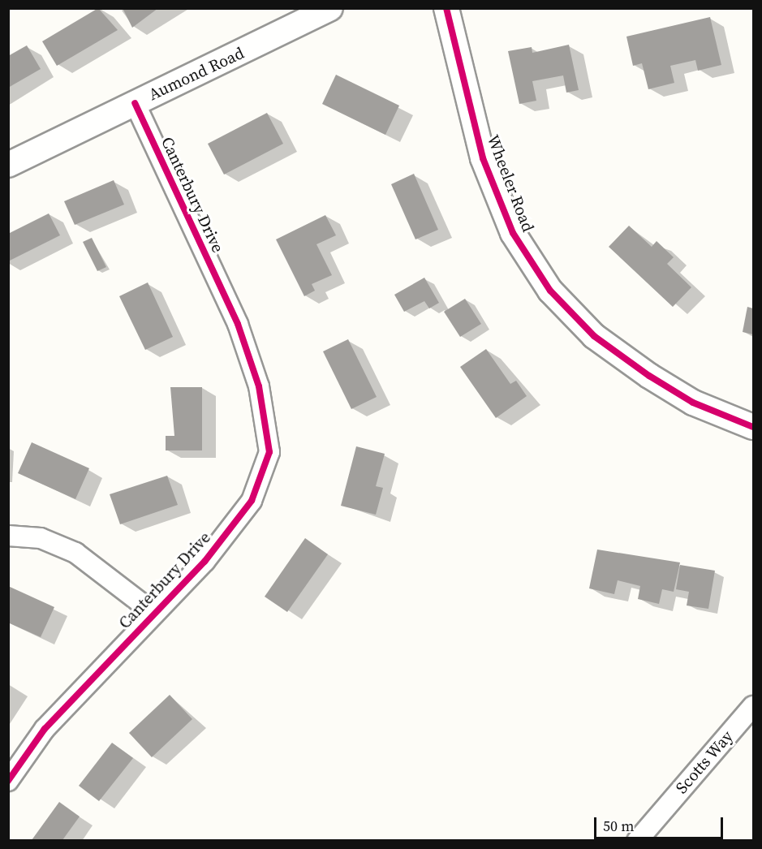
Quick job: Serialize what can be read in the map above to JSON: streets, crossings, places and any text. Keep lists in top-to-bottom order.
{
  "streets": {
    "street": [
      "Aumond Road",
      "Wheeler Road",
      "Canterbury Drive",
      "Scotts Way"
    ]
  },
  "crossings": [
    ["Aumond Road", "Canterbury Drive"]
  ],
  "scale_bar": "50 m"
}
